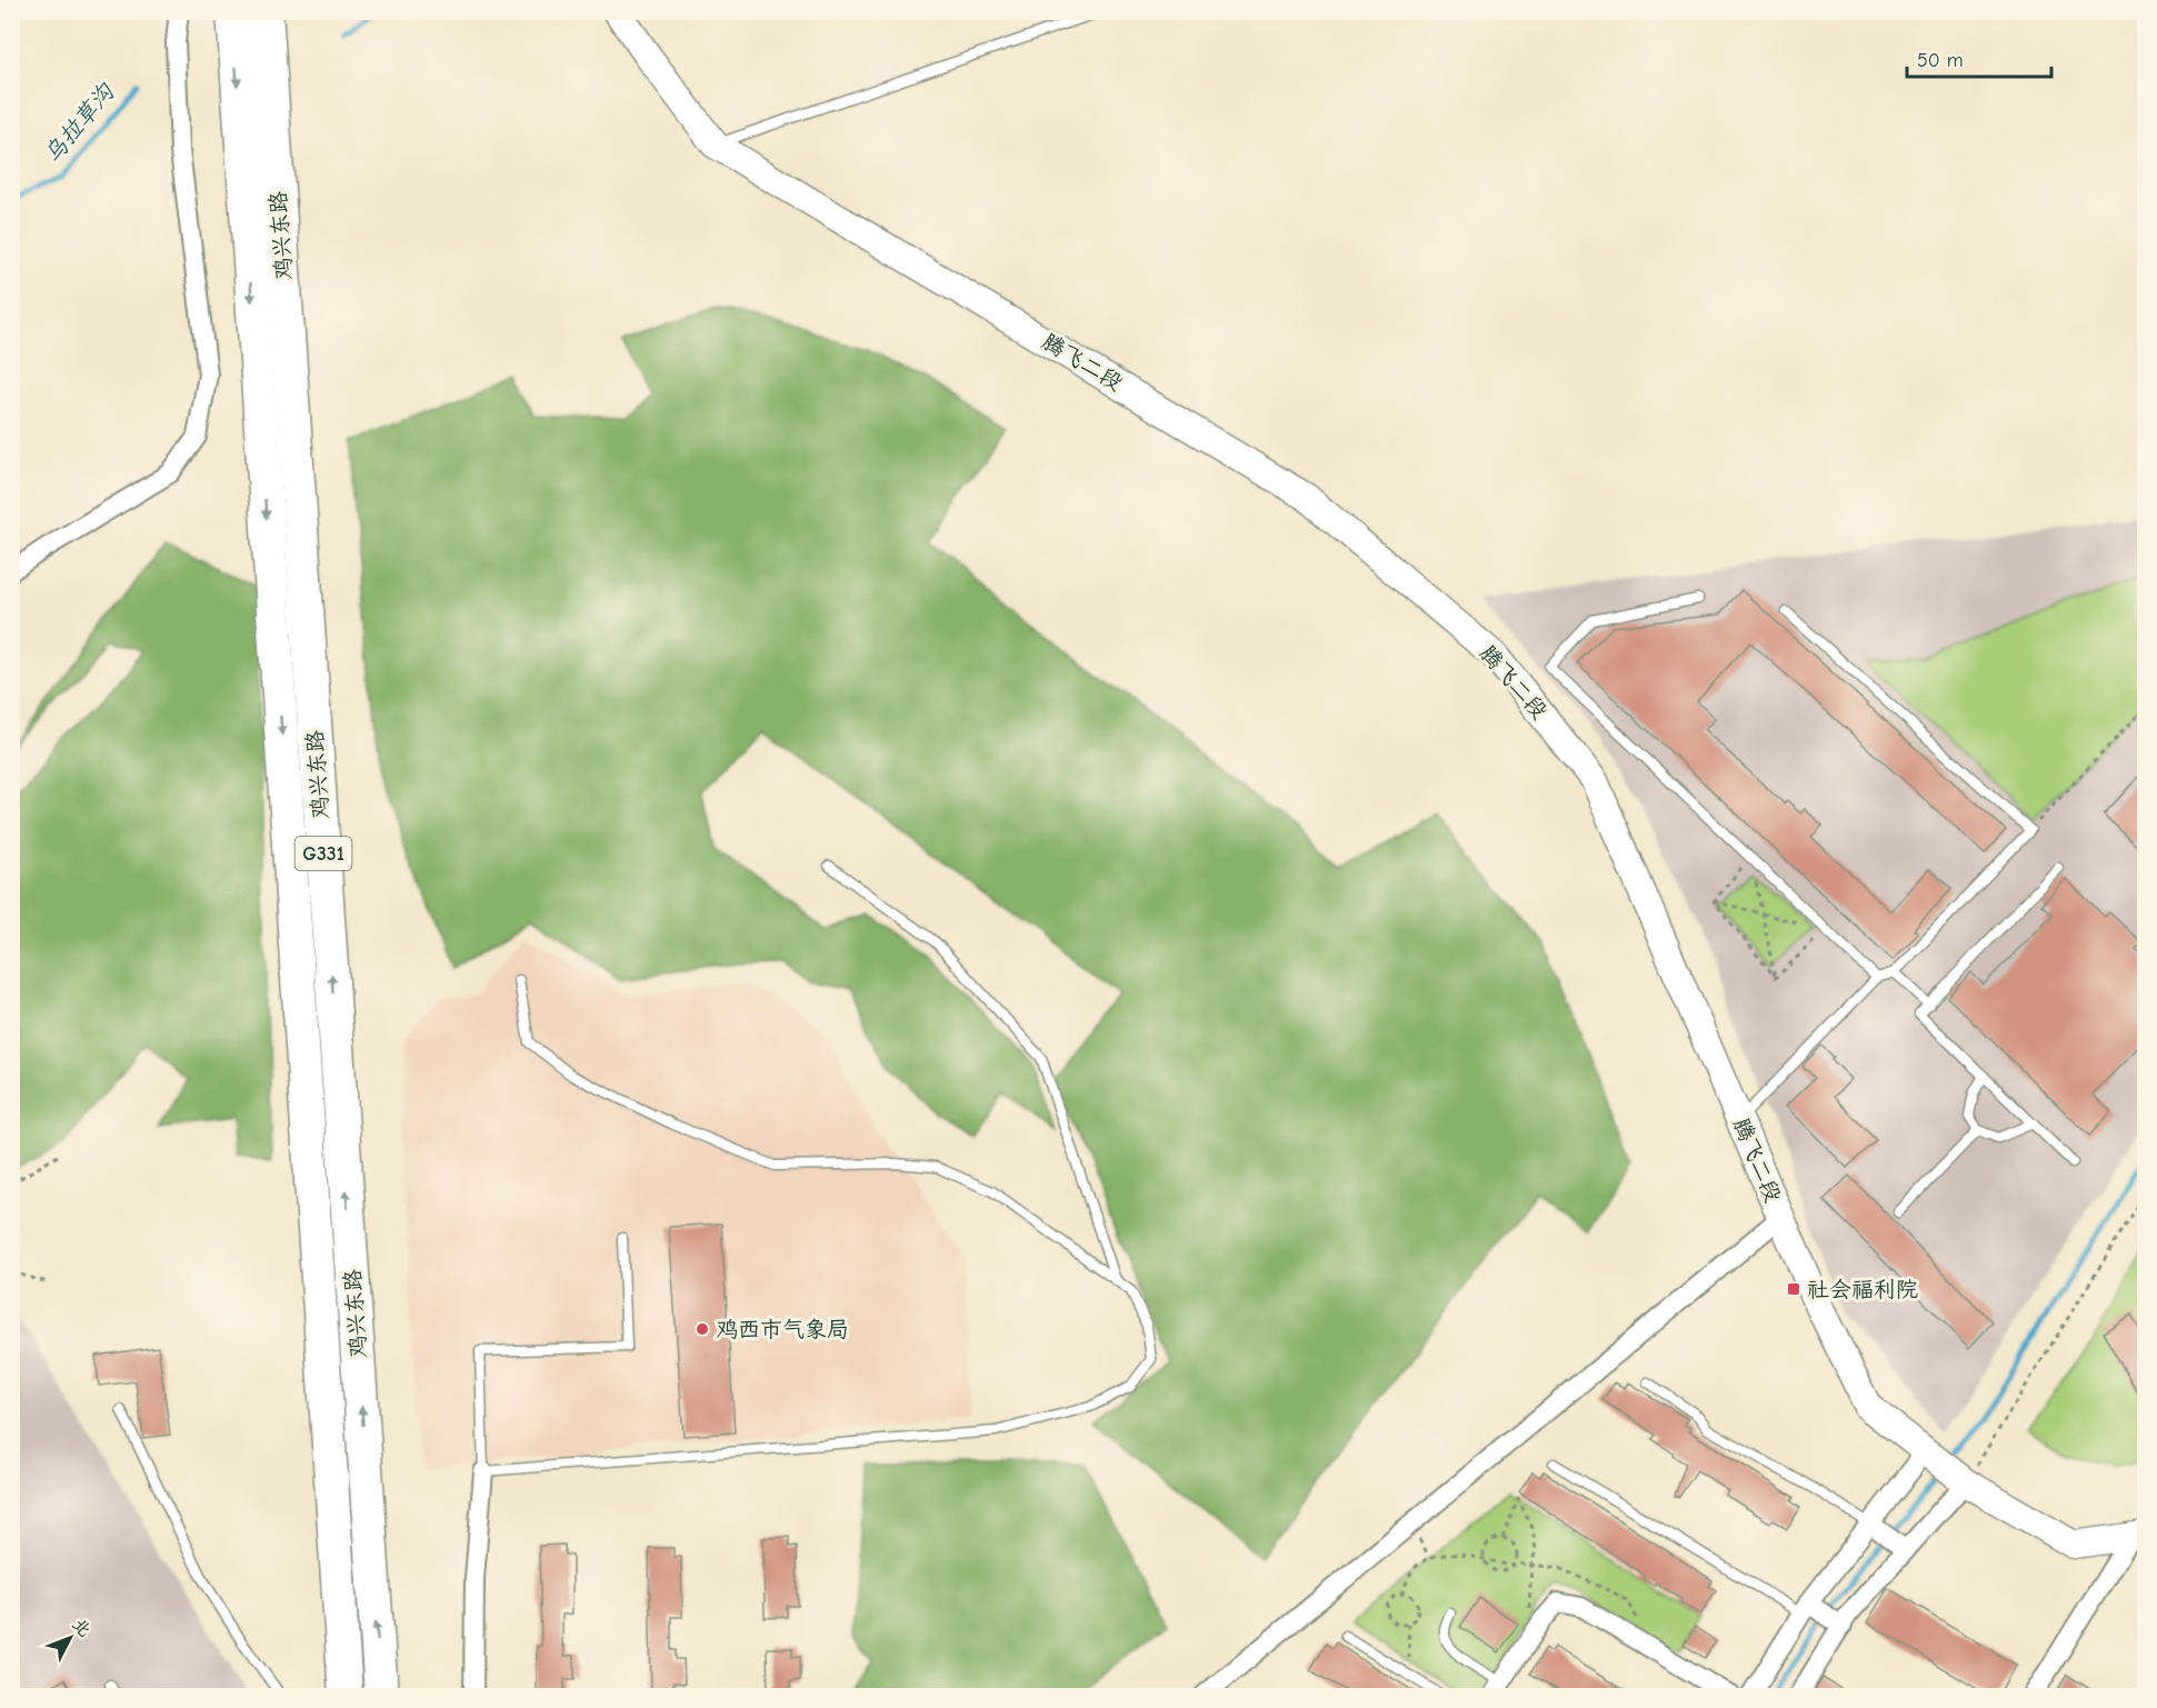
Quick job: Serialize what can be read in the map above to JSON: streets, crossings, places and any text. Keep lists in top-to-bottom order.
{
  "streets": {
    "highway": ["鸡兴东路", "G331"],
    "street": ["腾飞二段"]
  },
  "water": ["乌拉草沟"],
  "places": {
    "transit": ["社会福利院"],
    "other": ["鸡西市气象局"]
  },
  "scale_bar": "50 m",
  "north": "top right"
}
